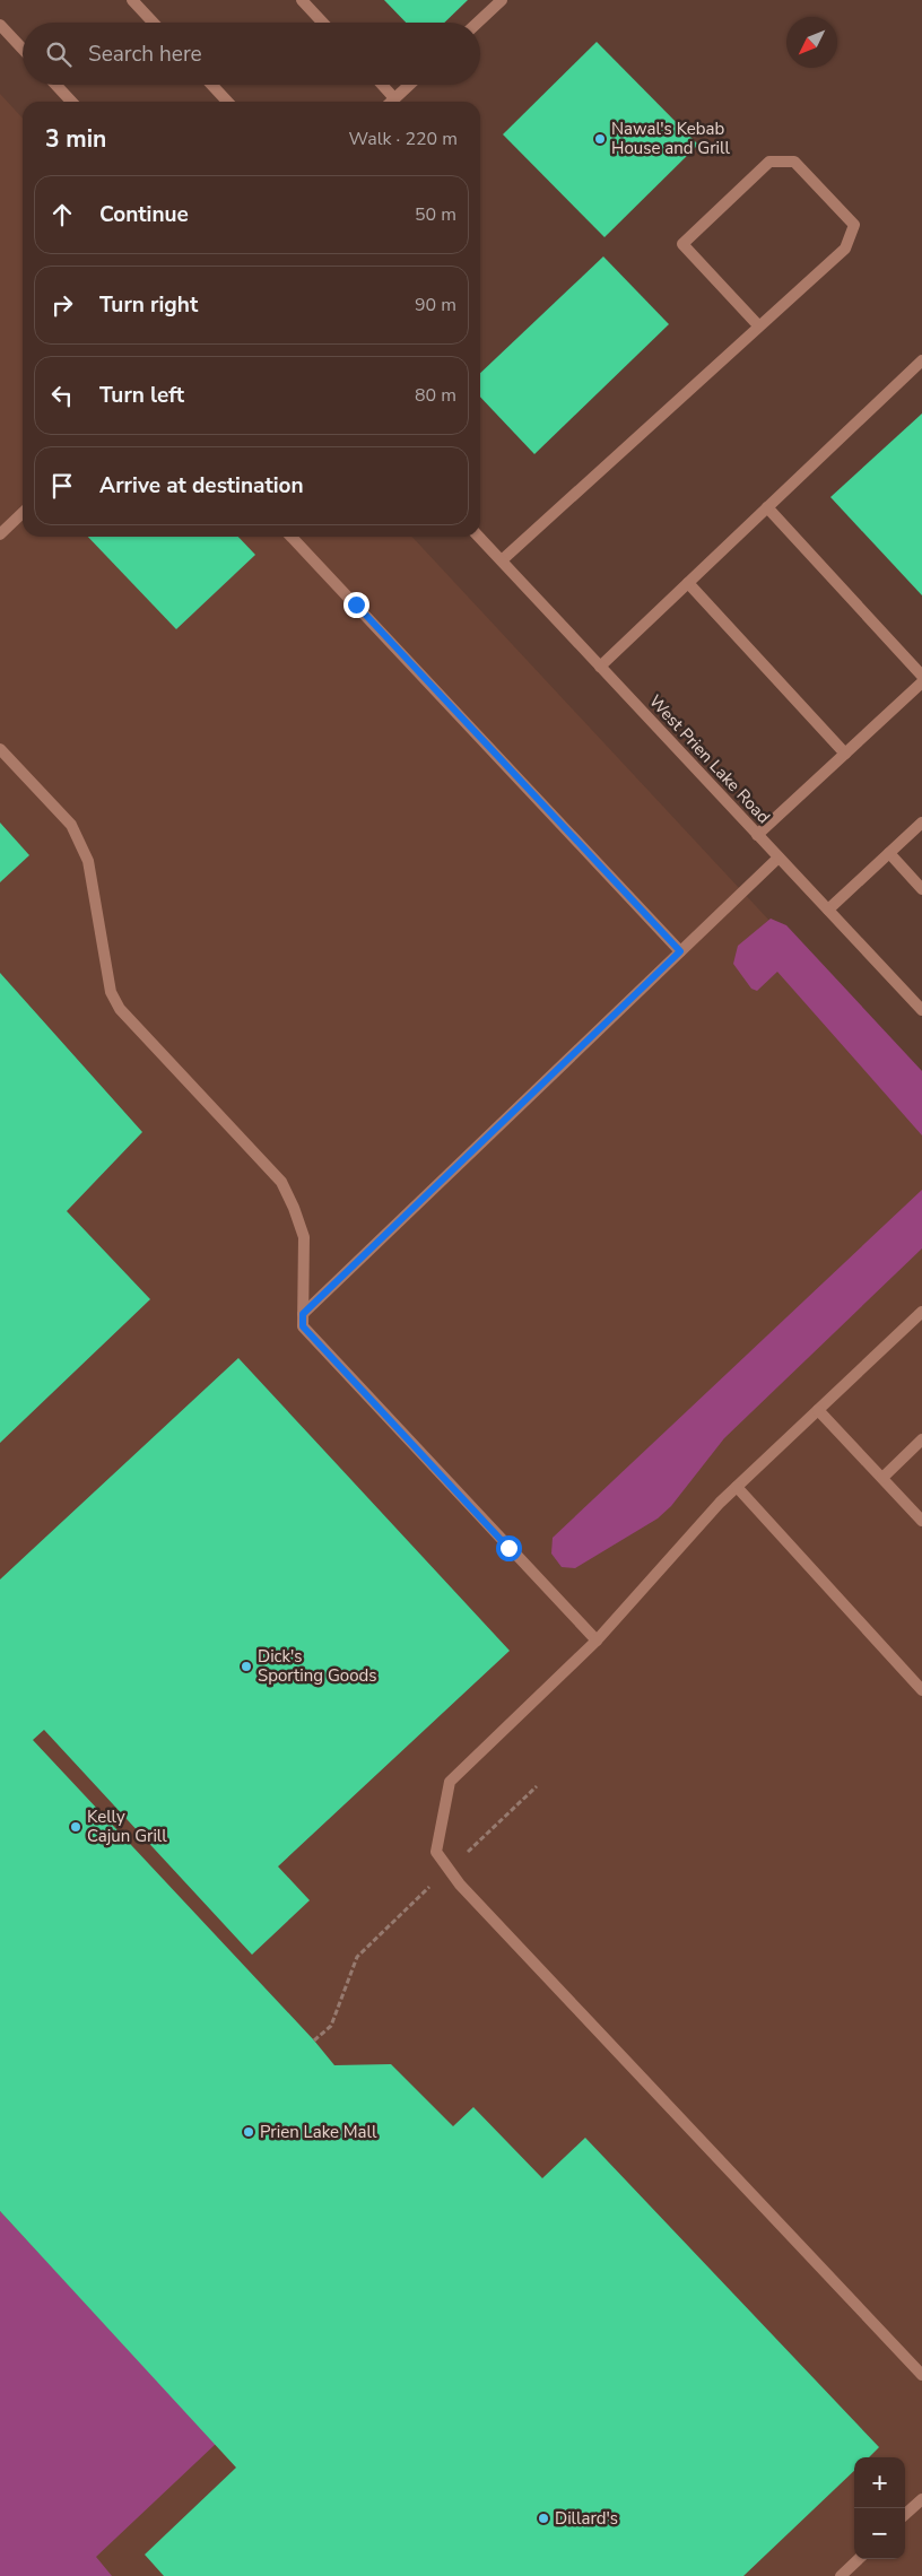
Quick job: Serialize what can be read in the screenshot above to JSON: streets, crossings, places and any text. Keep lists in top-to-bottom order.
{
  "streets": {
    "street": ["West Prien Lake Road"]
  },
  "places": [
    "Nawal's Kebab House and Grill",
    "Dick's Sporting Goods",
    "Kelly Cajun Grill",
    "Prien Lake Mall",
    "Dillard's"
  ],
  "north": "bottom left",
  "page": {
    "search": "Search here",
    "heading": ["3 min", "Walk · 220 m"],
    "list": [
      ["Continue", "50 m"],
      ["Turn right", "90 m"],
      ["Turn left", "80 m"],
      "Arrive at destination"
    ],
    "map_buttons": ["+", "−"]
  }
}
